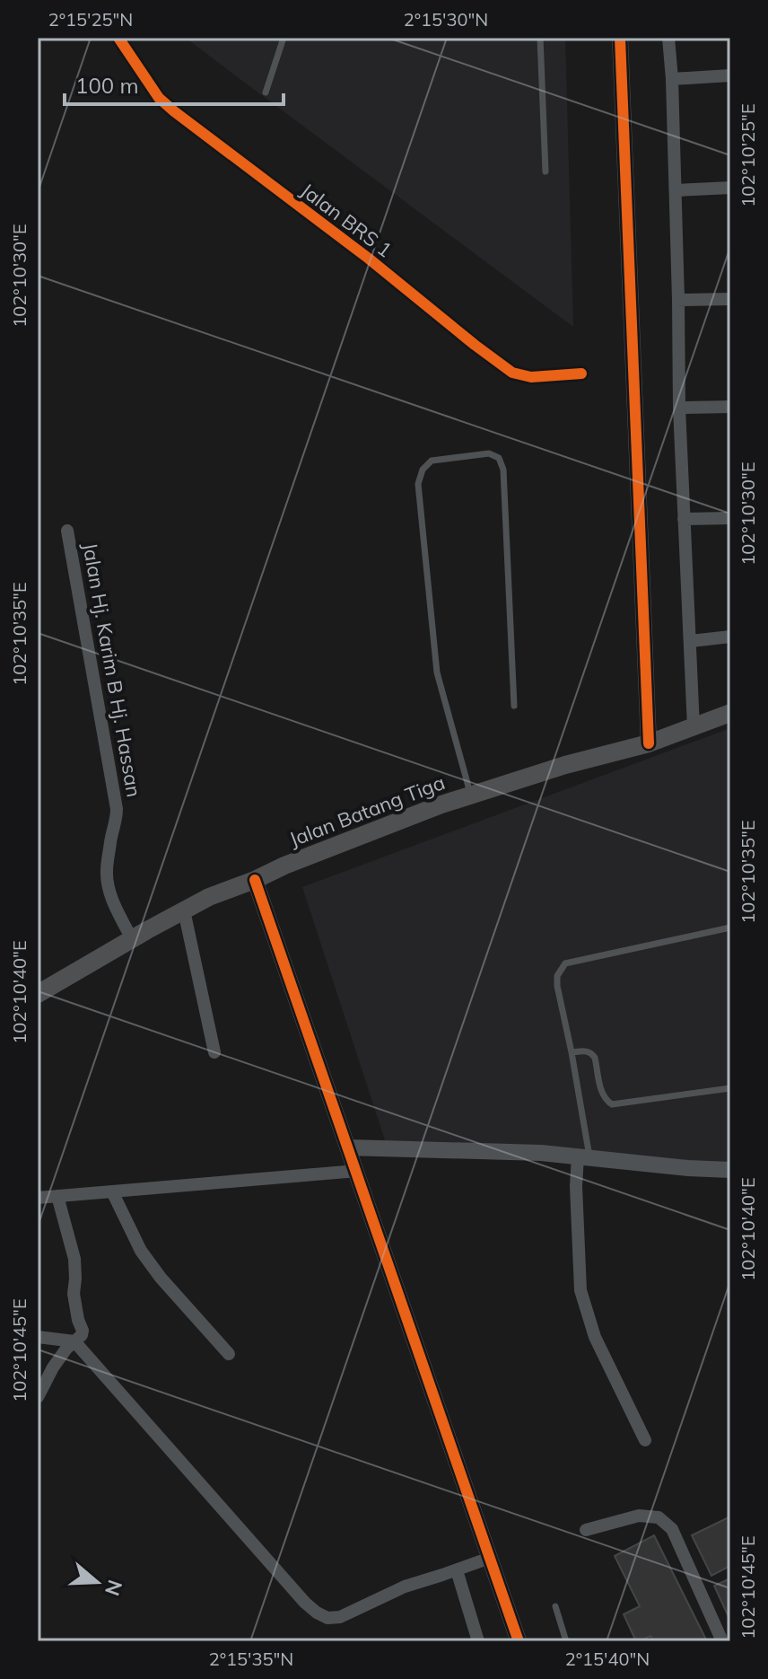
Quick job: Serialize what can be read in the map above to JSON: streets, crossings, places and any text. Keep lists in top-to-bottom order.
{
  "streets": {
    "main road": ["Jalan Batang Tiga"],
    "street": ["Jalan BRS 1", "Jalan Hj. Karim B Hj. Hassan"]
  },
  "crossings": [
    ["Jalan Hj. Karim B Hj. Hassan", "Jalan Batang Tiga"]
  ],
  "scale_bar": "100 m",
  "north": "right",
  "coordinates": [
    "2°15'25\"N",
    "2°15'30\"N",
    "102°10'25\"E",
    "102°10'30\"E",
    "102°10'35\"E",
    "102°10'40\"E",
    "102°10'45\"E",
    "2°15'35\"N",
    "2°15'40\"N"
  ]
}
